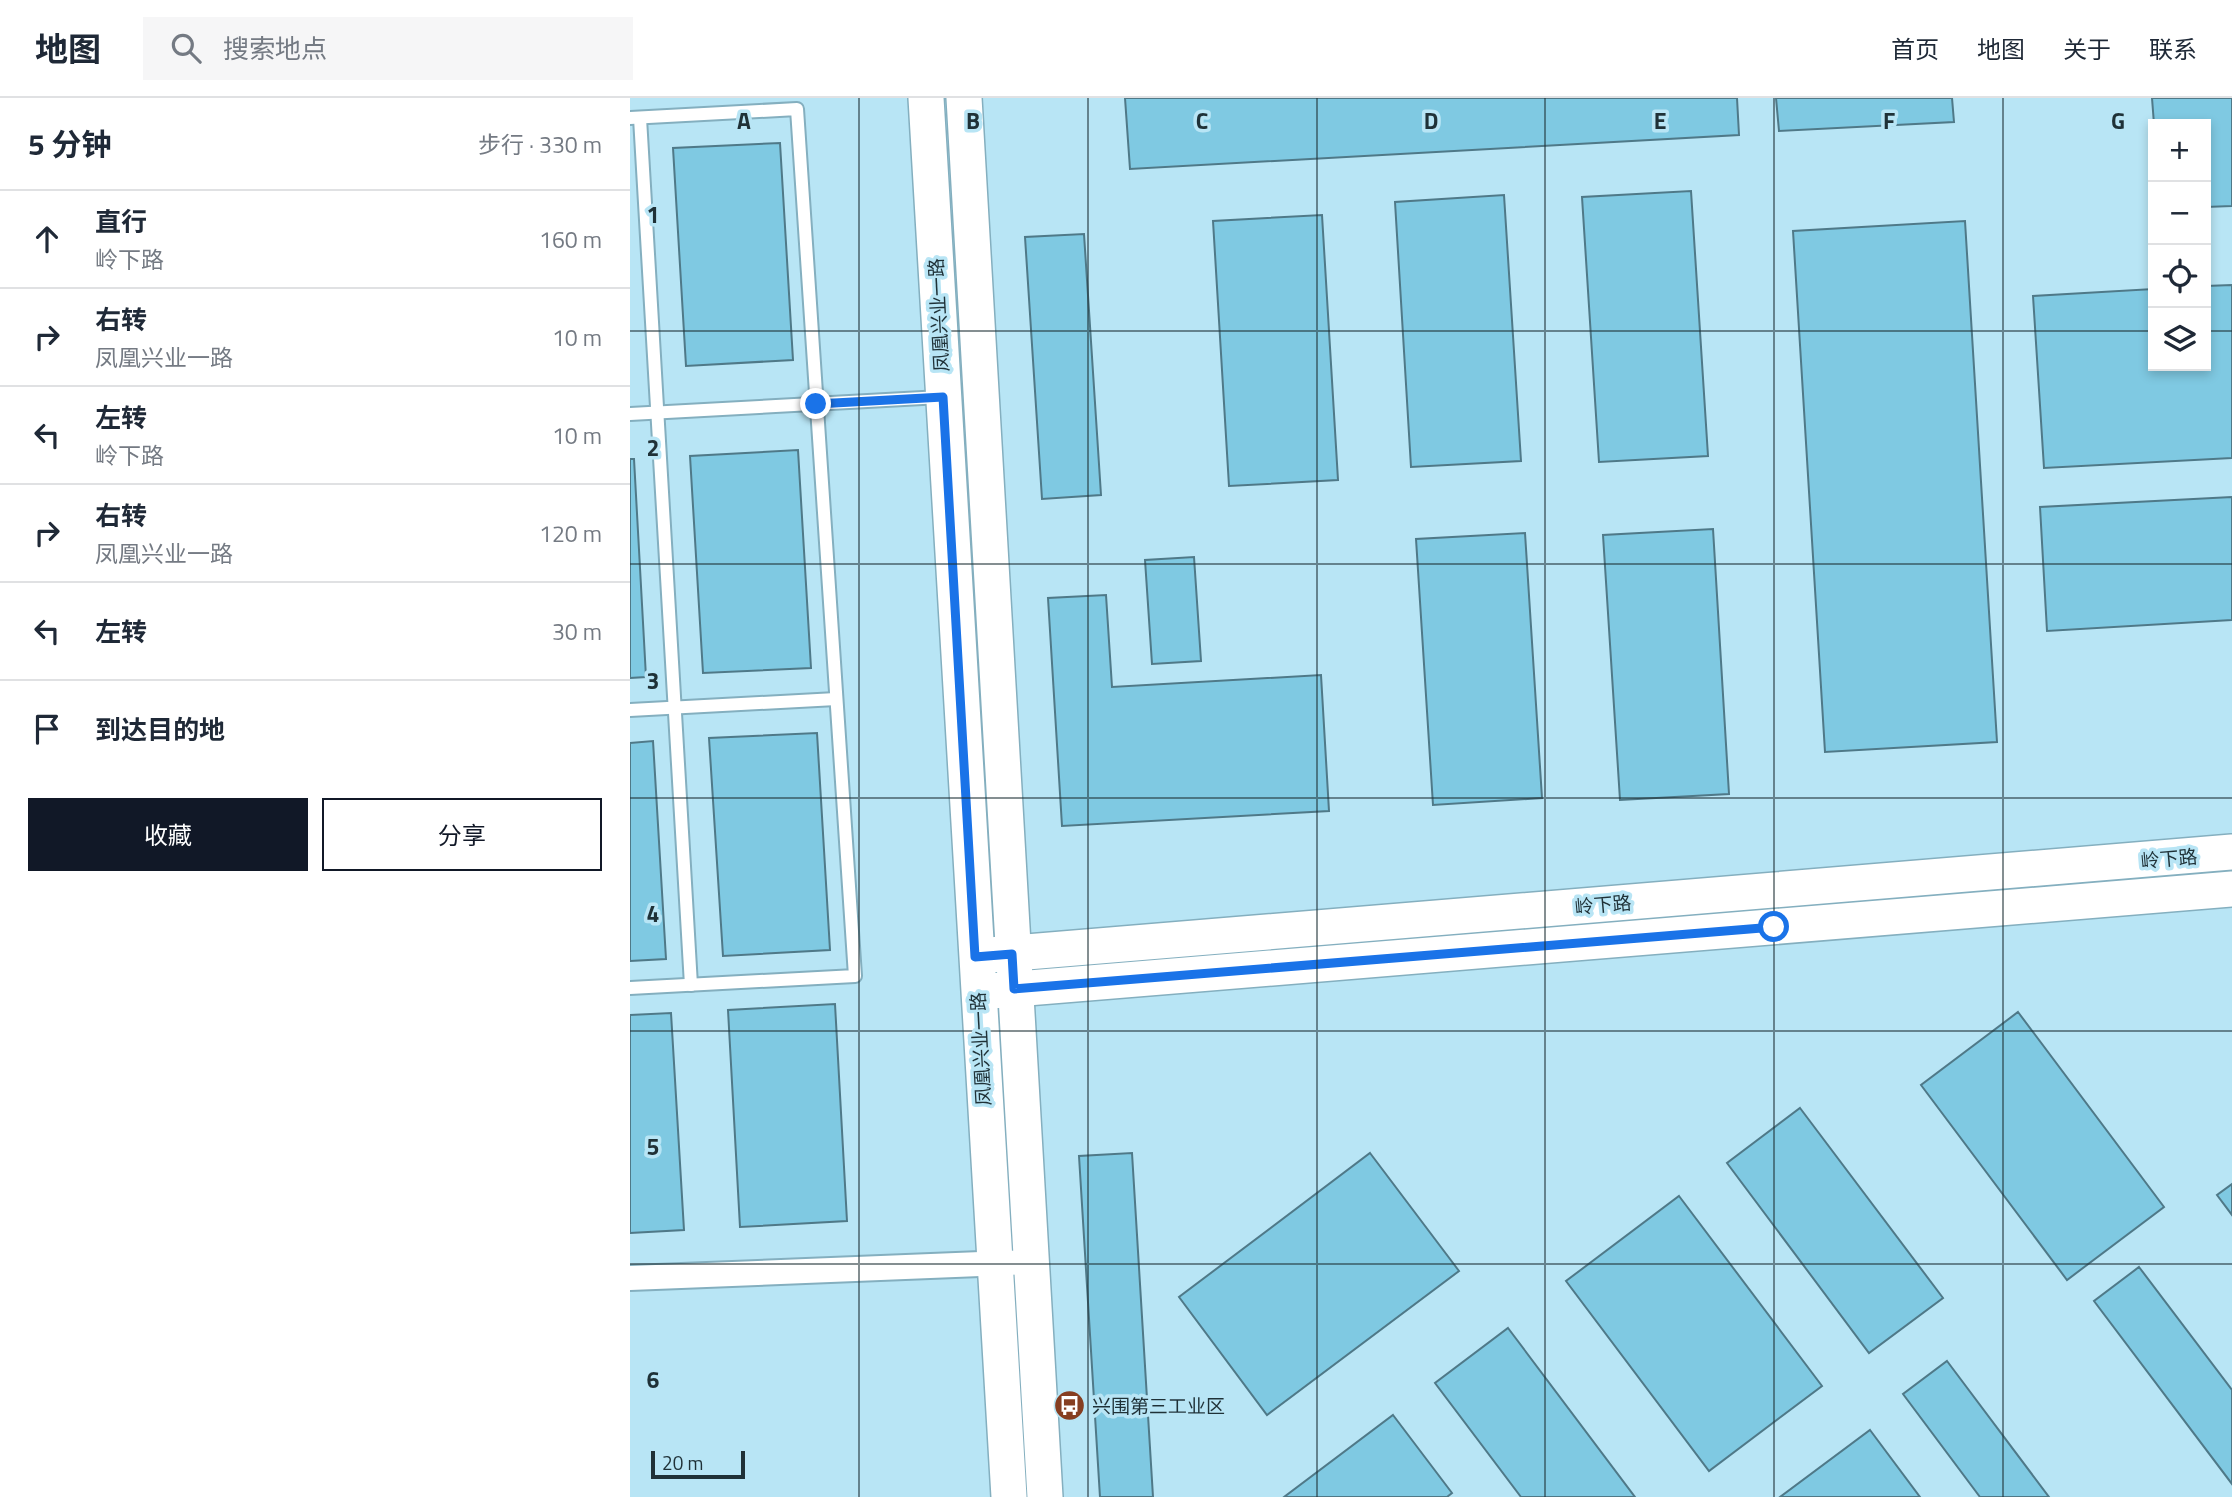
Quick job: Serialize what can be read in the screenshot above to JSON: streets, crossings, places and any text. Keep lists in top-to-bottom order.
{
  "streets": {
    "street": ["凤凰兴业一路", "岭下路"]
  },
  "crossings": [
    ["凤凰兴业一路", "岭下路"]
  ],
  "places": {
    "bus stop": ["兴围第三工业区"]
  },
  "scale_bar": "20 m",
  "page": {
    "header": "地图",
    "search": "搜索地点",
    "nav": [
      "首页",
      "地图",
      "关于",
      "联系"
    ],
    "heading": ["5 分钟", "步行 · 330 m"],
    "map_buttons": ["+", "−"],
    "list": [
      ["直行", "岭下路", "160 m"],
      ["右转", "凤凰兴业一路", "10 m"],
      ["左转", "岭下路", "10 m"],
      ["右转", "凤凰兴业一路", "120 m"],
      ["左转", "30 m"],
      "到达目的地"
    ],
    "buttons": ["收藏", "分享"],
    "scale": "20 m"
  },
  "grid": {
    "columns": [
      "A",
      "B",
      "C",
      "D",
      "E",
      "F",
      "G"
    ],
    "rows": [
      "1",
      "2",
      "3",
      "4",
      "5",
      "6"
    ]
  }
}
